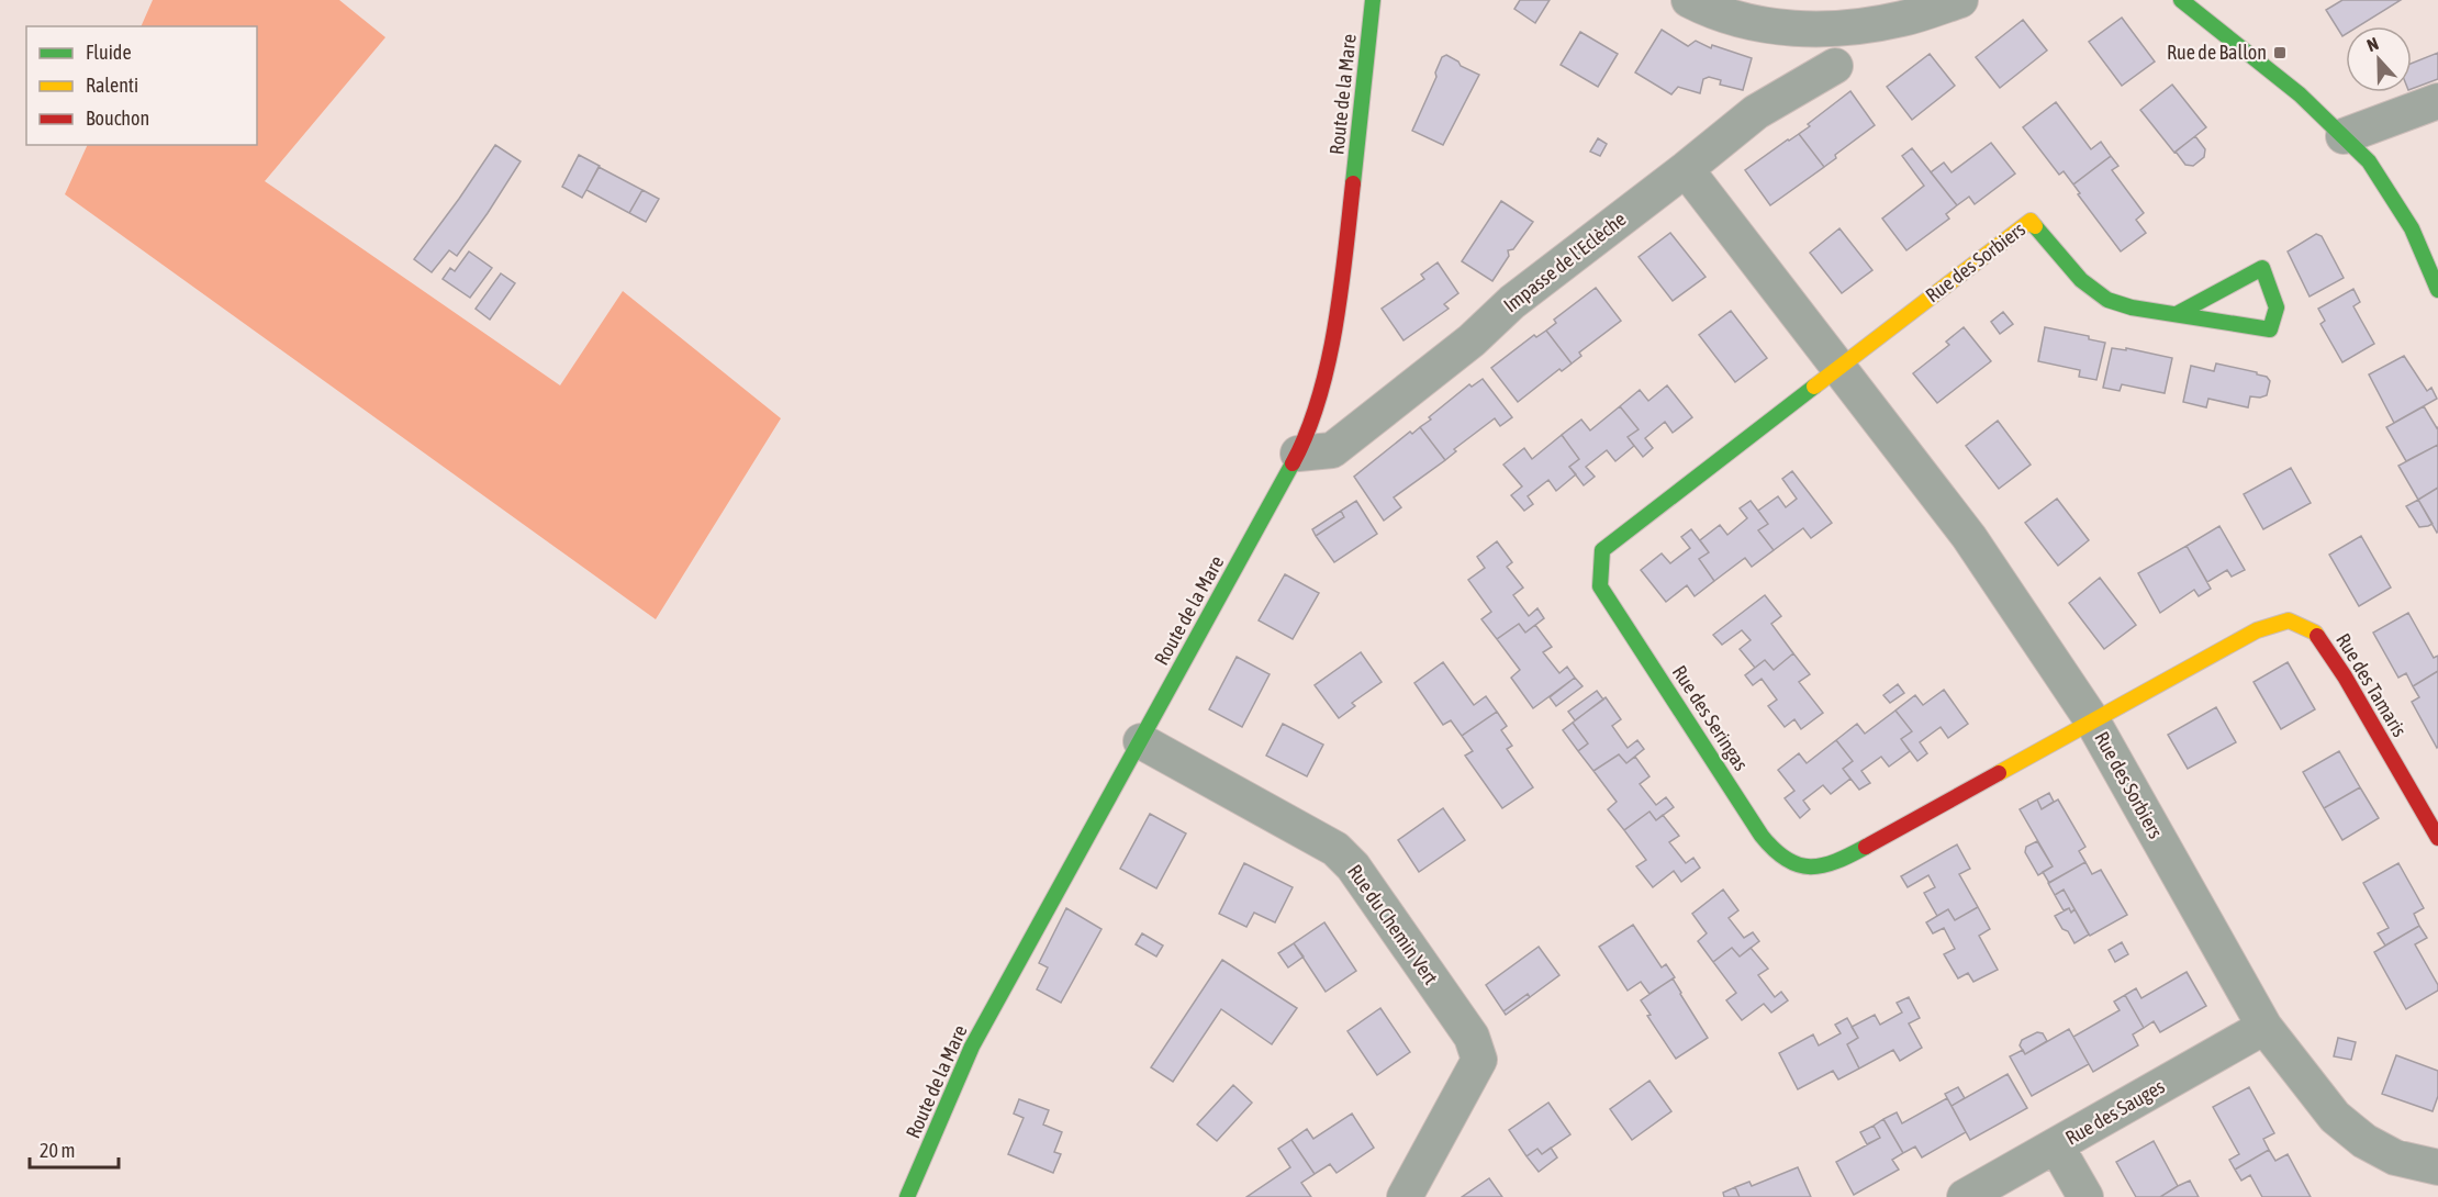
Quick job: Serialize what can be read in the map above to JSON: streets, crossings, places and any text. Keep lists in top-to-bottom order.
{
  "streets": {
    "street": [
      "Route de la Mare",
      "Impasse de l'Eclèche",
      "Rue des Sorbiers",
      "Rue des Tamaris",
      "Rue des Seringas",
      "Rue du Chemin Vert",
      "Rue des Sauges"
    ]
  },
  "crossings": [
    ["Route de la Mare", "Impasse de l'Eclèche"],
    ["Route de la Mare", "Rue du Chemin Vert"],
    ["Impasse de l'Eclèche", "Rue des Sorbiers"],
    ["Rue des Sorbiers", "Rue des Tamaris"],
    ["Rue des Sorbiers", "Rue des Seringas"],
    ["Rue des Sorbiers", "Rue des Sauges"],
    ["Rue des Tamaris", "Rue des Seringas"]
  ],
  "places": {
    "transit": ["Rue de Ballon"]
  },
  "legend": ["Fluide", "Ralenti", "Bouchon"],
  "scale_bar": "20 m",
  "north": "top"
}
